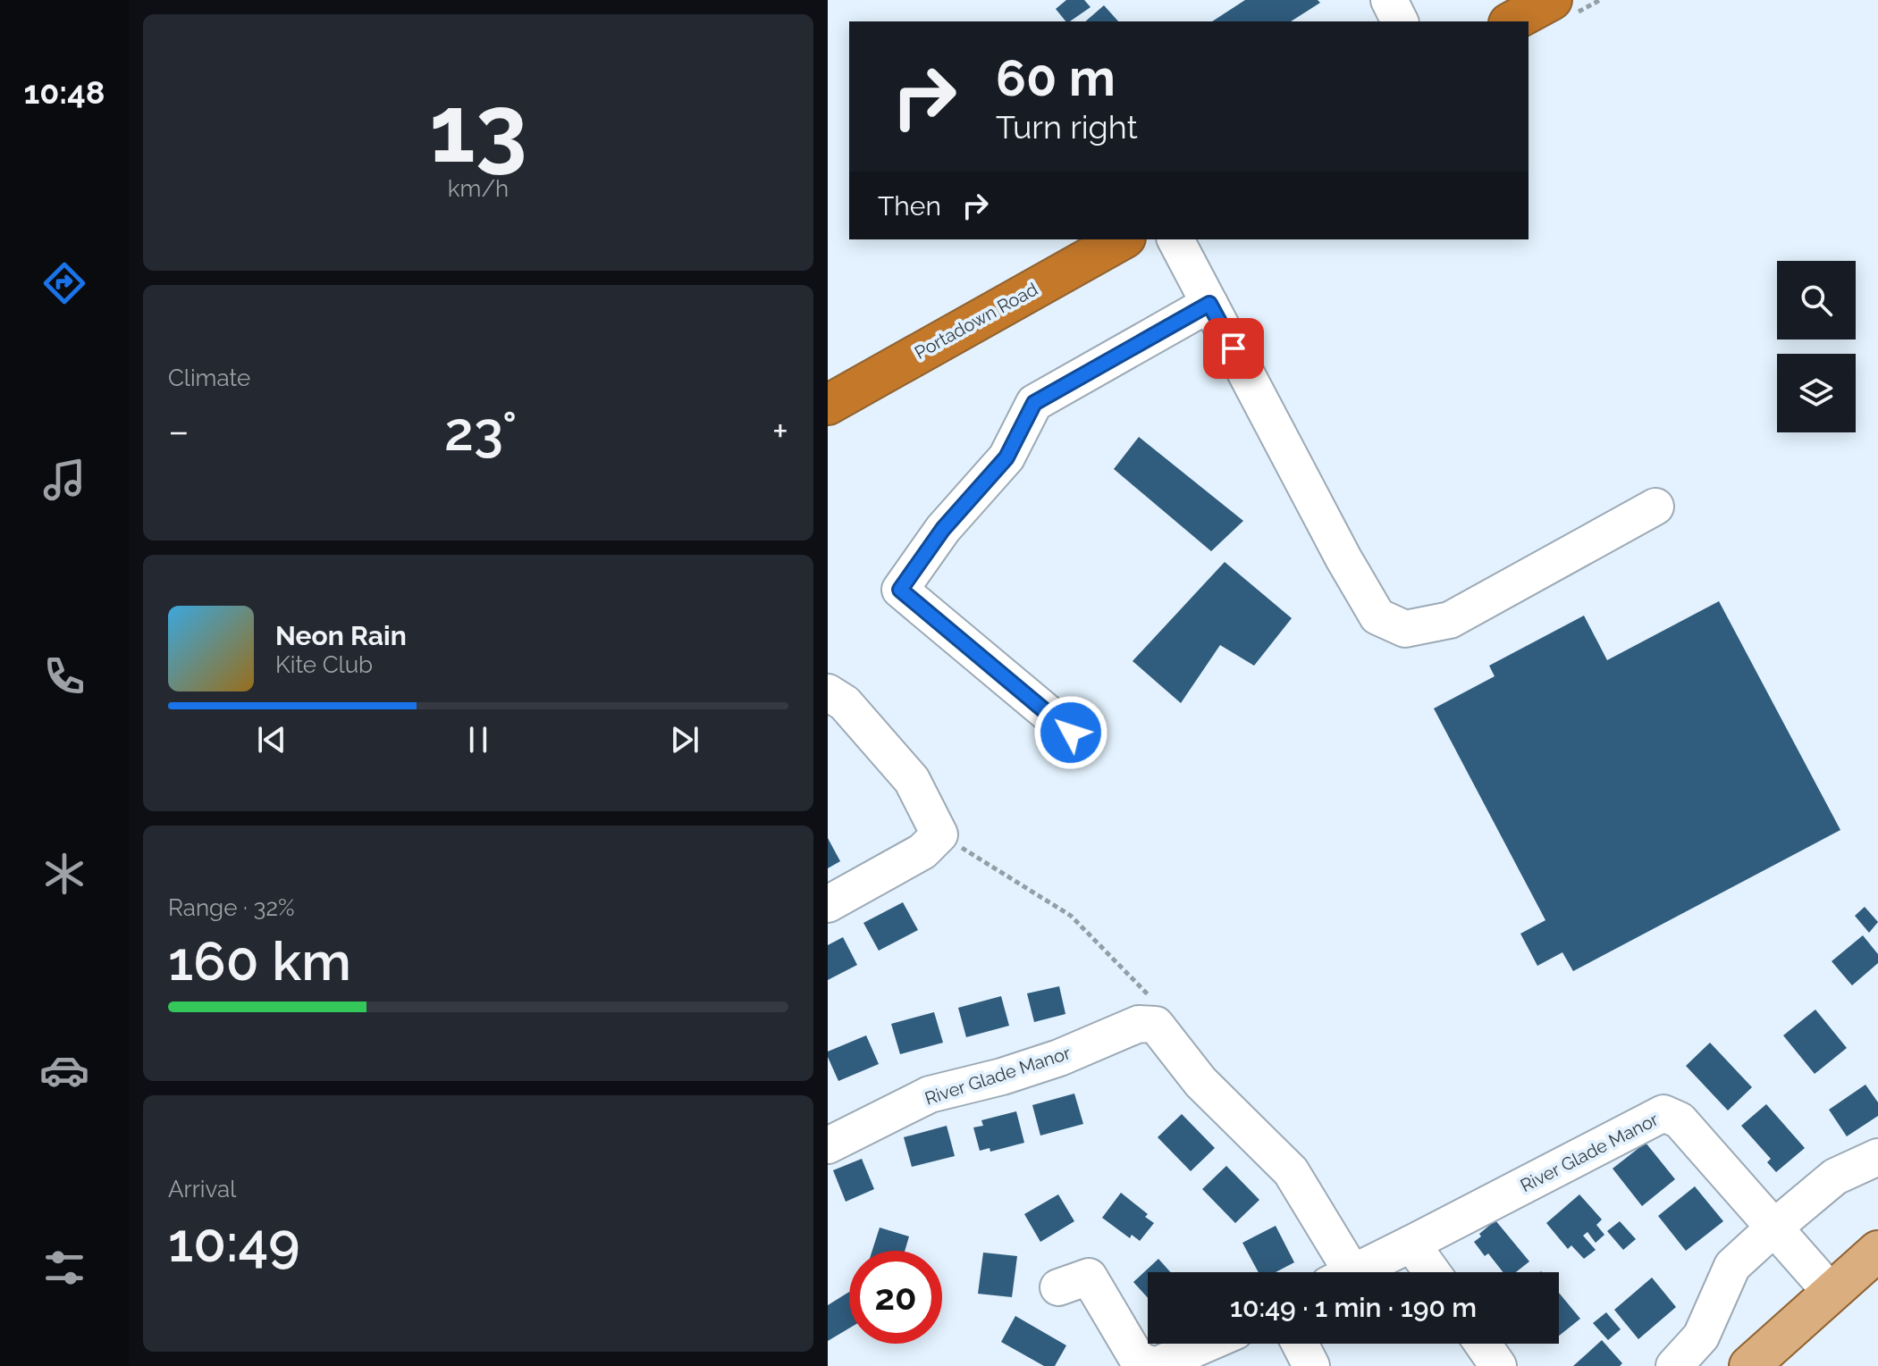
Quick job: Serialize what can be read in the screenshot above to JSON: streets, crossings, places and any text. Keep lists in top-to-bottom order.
{
  "streets": {
    "highway": ["Portadown Road"],
    "street": ["River Glade Manor"]
  },
  "page": {
    "tabs": "10:48",
    "tile": [
      ["13", "km/h"],
      "Climate",
      ["Range · 32%", "160 km"],
      ["Arrival", "10:49"]
    ],
    "turn": ["60 m", "Turn right"],
    "then": "Then",
    "heat": ["−", "23°", "+"],
    "song": ["Neon Rain", "Kite Club"],
    "limit": "20",
    "trip": "10:49 · 1 min · 190 m"
  }
}
